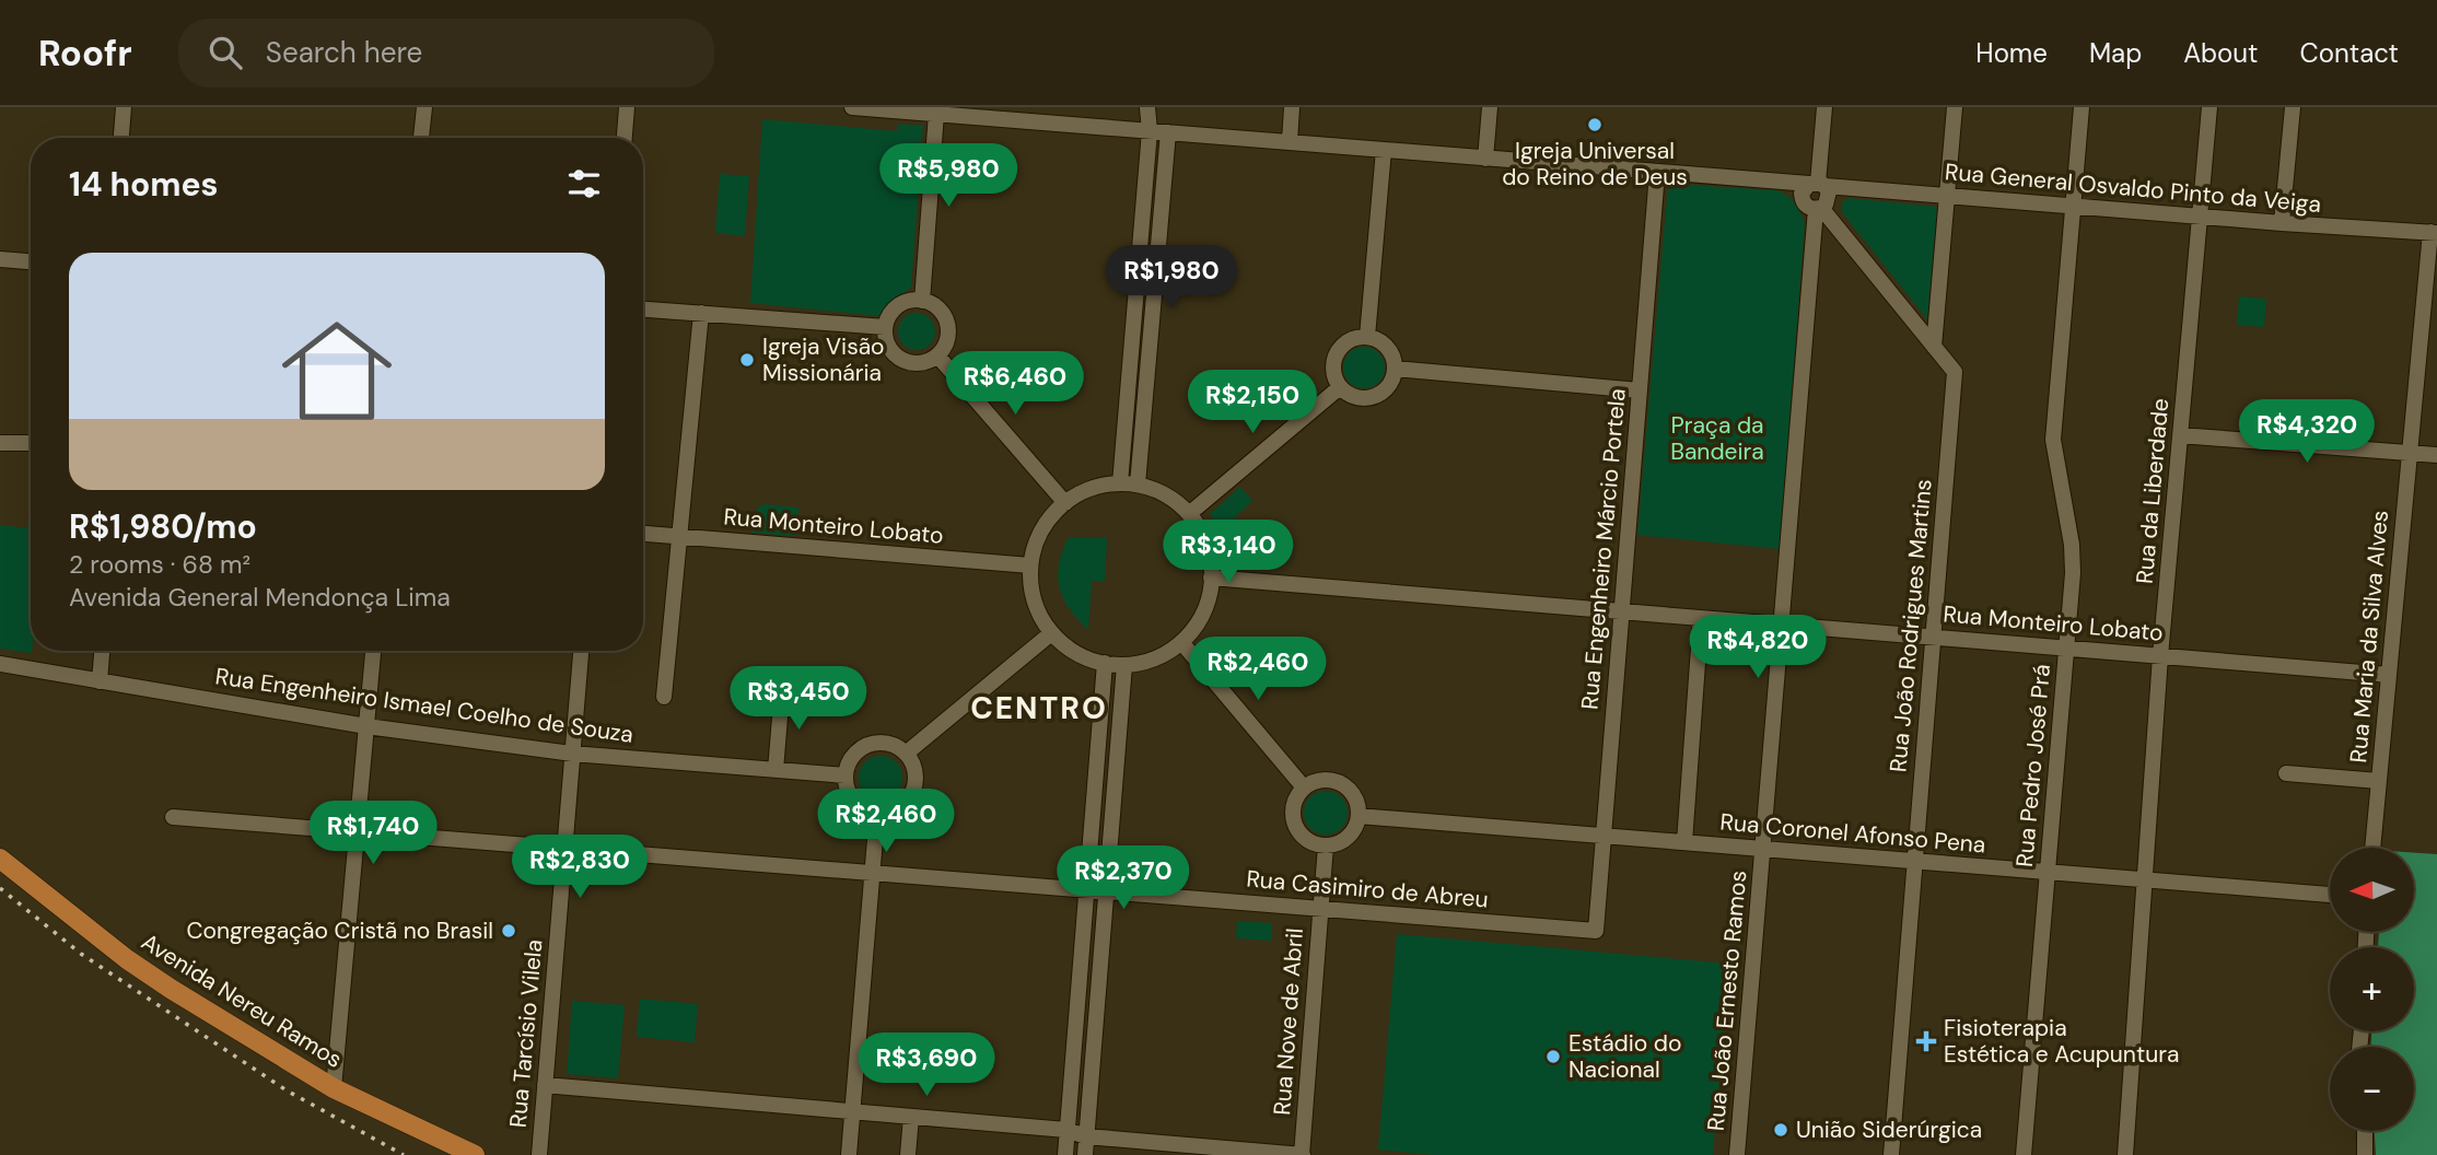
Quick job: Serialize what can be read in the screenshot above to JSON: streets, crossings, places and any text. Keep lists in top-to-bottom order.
{
  "streets": {
    "main road": ["Avenida Nereu Ramos"],
    "street": [
      "Rua General Osvaldo Pinto da Veiga",
      "Rua da Liberdade",
      "Rua Monteiro Lobato",
      "Rua Engenheiro Márcio Portela",
      "Rua João Rodrigues Martins",
      "Rua Maria da Silva Alves",
      "Rua Engenheiro Ismael Coelho de Souza",
      "Rua Pedro José Prá",
      "Rua Coronel Afonso Pena",
      "Rua Casimiro de Abreu",
      "Rua João Ernesto Ramos",
      "Rua Nove de Abril",
      "Rua Tarcísio Vilela"
    ]
  },
  "crossings": [
    ["Rua General Osvaldo Pinto da Veiga", "Rua da Liberdade"],
    ["Rua General Osvaldo Pinto da Veiga", "Rua Engenheiro Márcio Portela"],
    ["Rua General Osvaldo Pinto da Veiga", "Rua Maria da Silva Alves"],
    ["Rua General Osvaldo Pinto da Veiga", "Rua Pedro José Prá"],
    ["Rua da Liberdade", "Rua Monteiro Lobato"],
    ["Rua da Liberdade", "Rua Coronel Afonso Pena"],
    ["Rua Monteiro Lobato", "Rua Engenheiro Márcio Portela"],
    ["Rua Monteiro Lobato", "Rua João Rodrigues Martins"],
    ["Rua Monteiro Lobato", "Rua Maria da Silva Alves"],
    ["Rua Monteiro Lobato", "Rua Pedro José Prá"],
    ["Rua Monteiro Lobato", "Rua João Ernesto Ramos"],
    ["Rua Engenheiro Márcio Portela", "Rua Coronel Afonso Pena"],
    ["Rua Engenheiro Márcio Portela", "Rua Casimiro de Abreu"],
    ["Rua João Rodrigues Martins", "Rua Coronel Afonso Pena"],
    ["Rua João Rodrigues Martins", "Rua João Ernesto Ramos"],
    ["Rua Engenheiro Ismael Coelho de Souza", "Rua Tarcísio Vilela"],
    ["Rua Pedro José Prá", "Rua Coronel Afonso Pena"],
    ["Rua Coronel Afonso Pena", "Rua João Ernesto Ramos"],
    ["Rua Coronel Afonso Pena", "Rua Nove de Abril"],
    ["Rua Casimiro de Abreu", "Rua Nove de Abril"],
    ["Rua Casimiro de Abreu", "Rua Tarcísio Vilela"]
  ],
  "districts": ["CENTRO"],
  "parks": ["Praça da Bandeira"],
  "places": {
    "other": [
      "Igreja Universal do Reino de Deus",
      "Igreja Visão Missionária",
      "Congregação Cristã no Brasil",
      "Estádio do Nacional",
      "União Siderúrgica"
    ],
    "health": ["Fisioterapia Estética e Acupuntura"]
  },
  "north": "left",
  "page": {
    "header": "Roofr",
    "search": "Search here",
    "nav": [
      "Home",
      "Map",
      "About",
      "Contact"
    ],
    "heading": "14 homes",
    "price": [
      "R$5,980",
      "R$1,980",
      "R$6,460",
      "R$2,150",
      "R$4,320",
      "R$3,140",
      "R$4,820",
      "R$2,460",
      "R$3,450",
      "R$2,460",
      "R$1,740",
      "R$2,830",
      "R$2,370",
      "R$3,690"
    ],
    "list": [
      {
        "name": "R$1,980/mo",
        "note": "2 rooms · 68 m² · Avenida General Mendonça Lima"
      }
    ],
    "map_buttons": ["+", "−"]
  }
}
